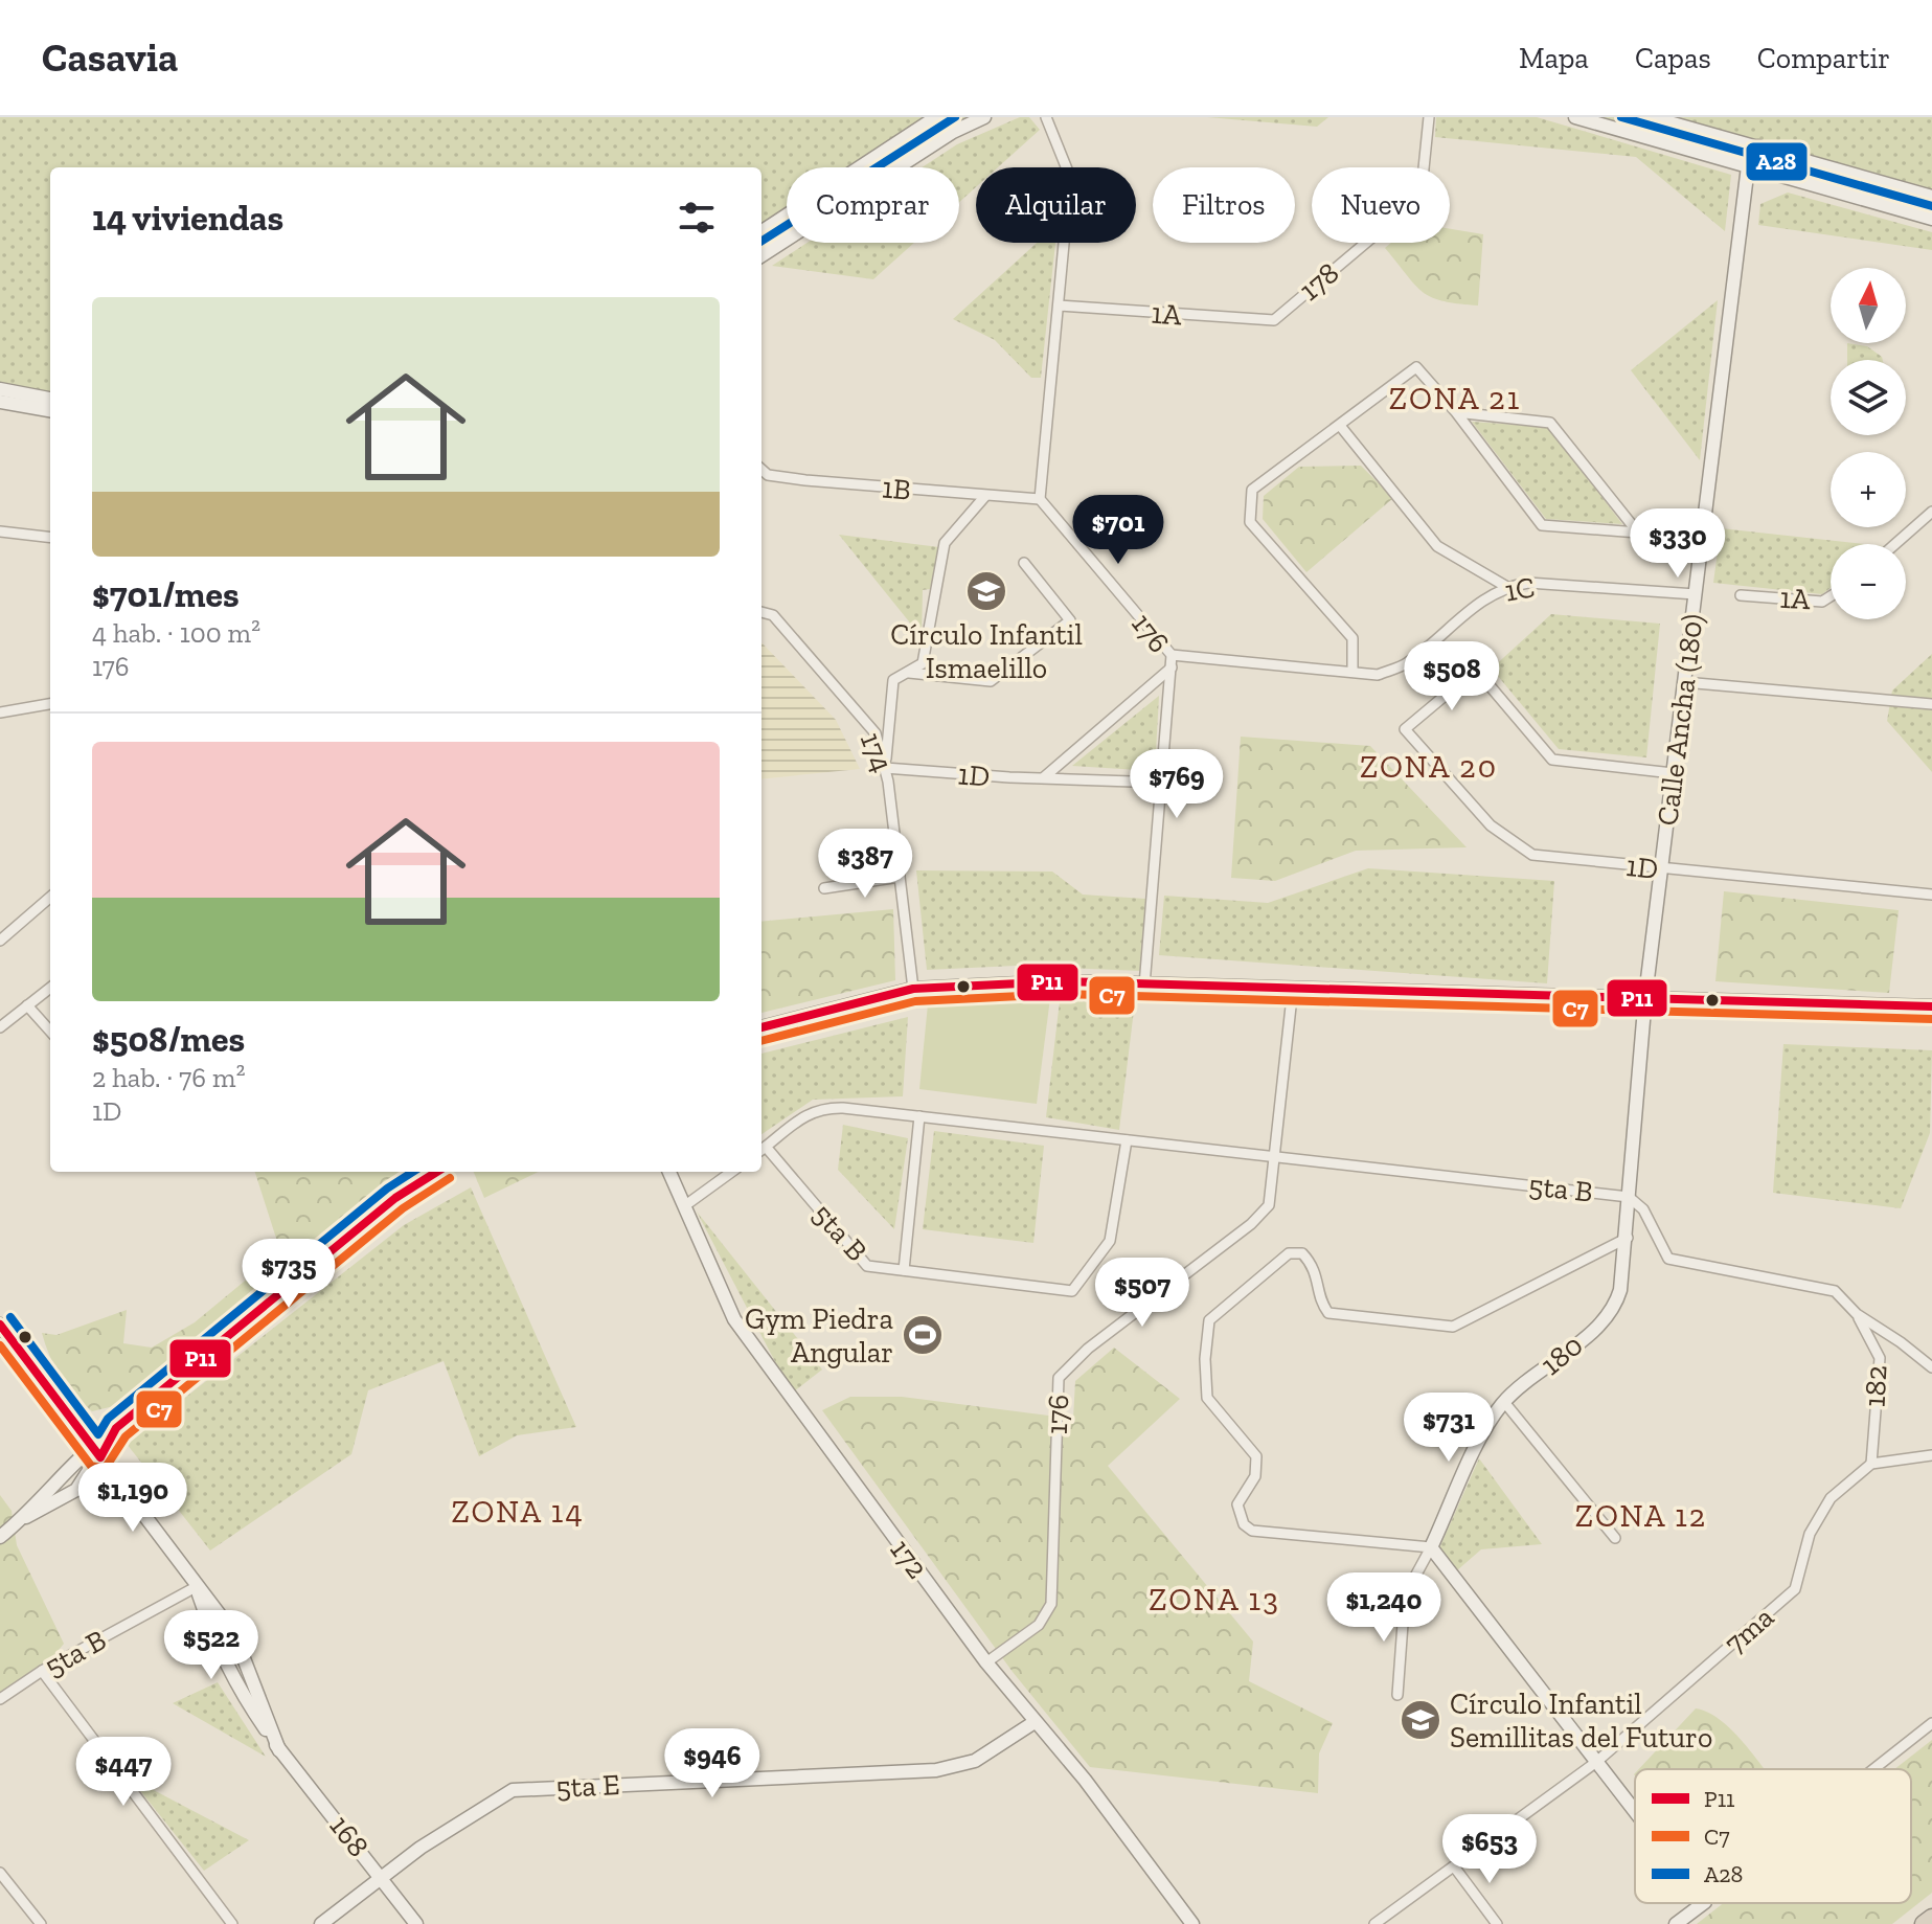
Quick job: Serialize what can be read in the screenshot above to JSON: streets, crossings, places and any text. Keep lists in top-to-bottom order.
{
  "streets": {
    "street": [
      "178",
      "1A",
      "1B",
      "1C",
      "176",
      "Calle Ancha (180)",
      "174",
      "1D",
      "5ta B",
      "180",
      "182",
      "172",
      "7ma",
      "5ta E",
      "168"
    ]
  },
  "crossings": [
    ["178", "1A"],
    ["1B", "176"],
    ["1C", "176"],
    ["1C", "Calle Ancha (180)"],
    ["176", "1D"],
    ["176", "5ta B"],
    ["176", "172"],
    ["Calle Ancha (180)", "1D"],
    ["Calle Ancha (180)", "180"],
    ["174", "1D"],
    ["5ta B", "180"],
    ["5ta B", "182"],
    ["5ta B", "168"],
    ["182", "7ma"],
    ["172", "5ta E"],
    ["5ta E", "168"]
  ],
  "districts": [
    "ZONA 21",
    "ZONA 20",
    "ZONA 14",
    "ZONA 12",
    "ZONA 13"
  ],
  "places": {
    "school or university": ["Círculo Infantil Ismaelillo", "Círculo Infantil Semillitas del Futuro"],
    "sports": ["Gym Piedra Angular"]
  },
  "lines": ["transit line A28", "transit line P11", "transit line C7"],
  "legend": ["P11", "C7", "A28"],
  "north": "top",
  "page": {
    "header": "Casavia",
    "nav": ["Mapa", "Capas", "Compartir"],
    "chip": [
      "Comprar",
      "Alquilar",
      "Filtros",
      "Nuevo"
    ],
    "heading": "14 viviendas",
    "map_buttons": ["+", "−"],
    "list": [
      {
        "name": "$701/mes",
        "note": "4 hab. · 100 m² · 176"
      },
      {
        "name": "$508/mes",
        "note": "2 hab. · 76 m² · 1D"
      }
    ],
    "price": [
      "$701",
      "$330",
      "$508",
      "$769",
      "$387",
      "$735",
      "$507",
      "$731",
      "$1,190",
      "$1,240",
      "$522",
      "$946",
      "$447",
      "$653"
    ]
  }
}
